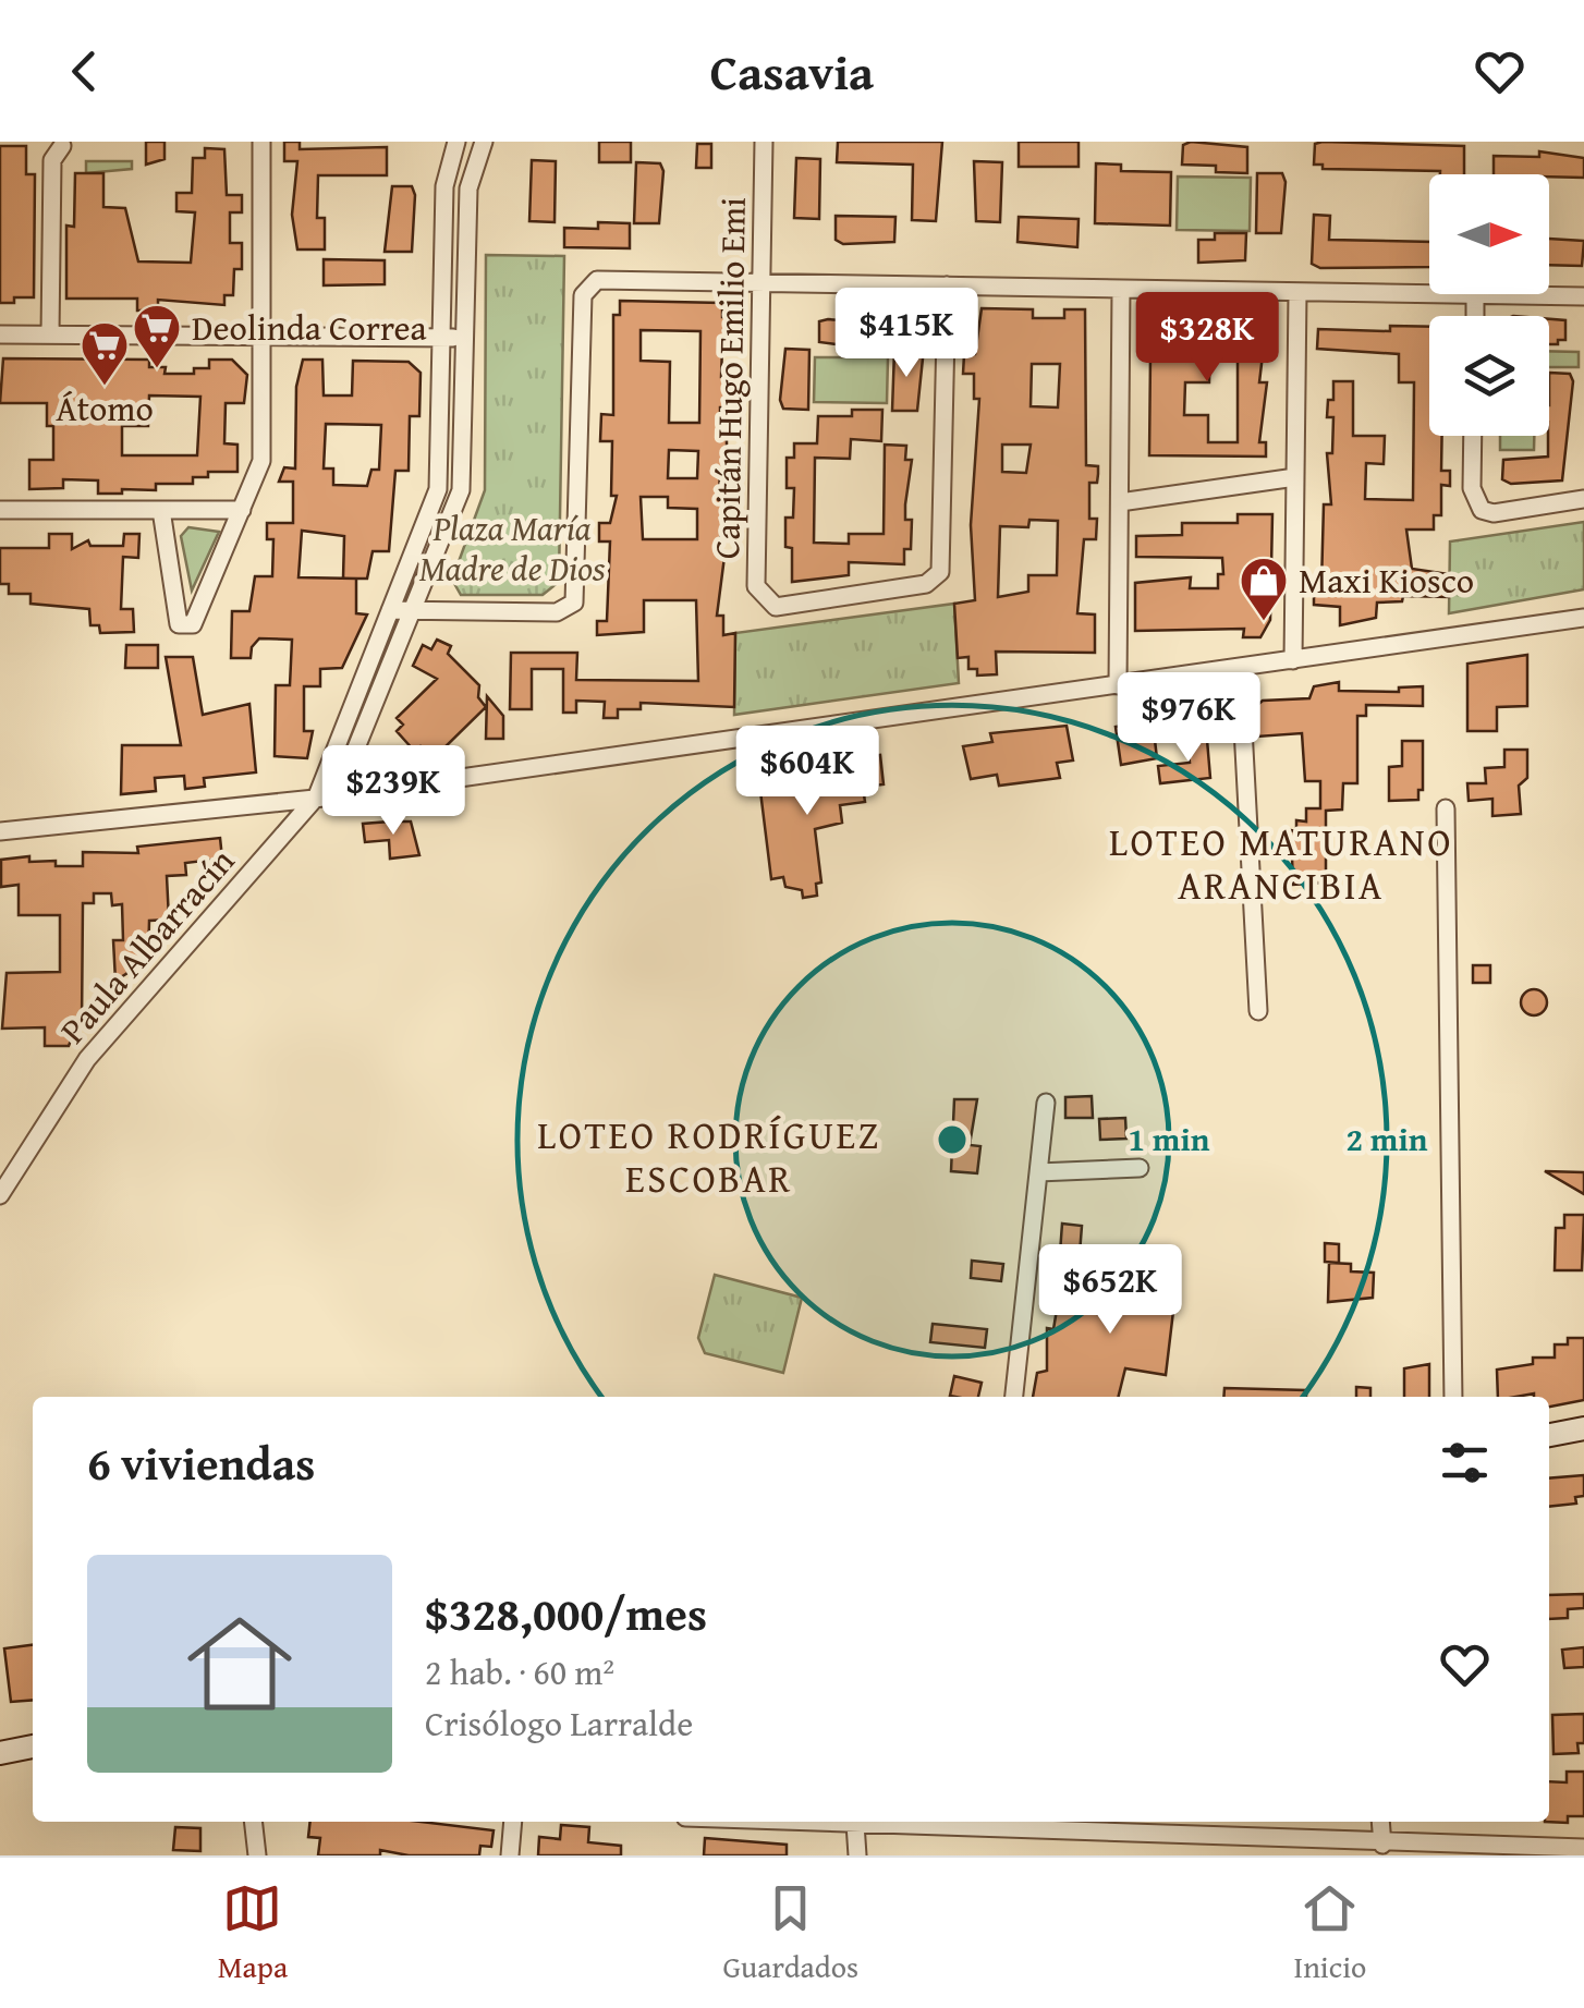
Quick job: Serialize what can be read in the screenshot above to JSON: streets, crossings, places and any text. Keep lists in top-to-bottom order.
{
  "streets": {
    "street": ["Capitán Hugo Emilio Emi", "Paula Albarracín"]
  },
  "districts": ["LOTEO MATURANO ARANCIBIA", "LOTEO RODRÍGUEZ ESCOBAR"],
  "parks": ["Plaza María Madre de Dios"],
  "places": {
    "supermarket": ["Deolinda Correa", "Átomo"],
    "shop": ["Maxi Kiosco"]
  },
  "north": "right",
  "page": {
    "header": "Casavia",
    "price": [
      "$415K",
      "$328K",
      "$976K",
      "$604K",
      "$239K",
      "$652K"
    ],
    "heading": "6 viviendas",
    "list": [
      {
        "name": "$328,000/mes",
        "note": "2 hab. · 60 m² · Crisólogo Larralde"
      }
    ],
    "tabs": ["Mapa", "Guardados", "Inicio"]
  },
  "rings": ["1 min", "2 min"]
}
